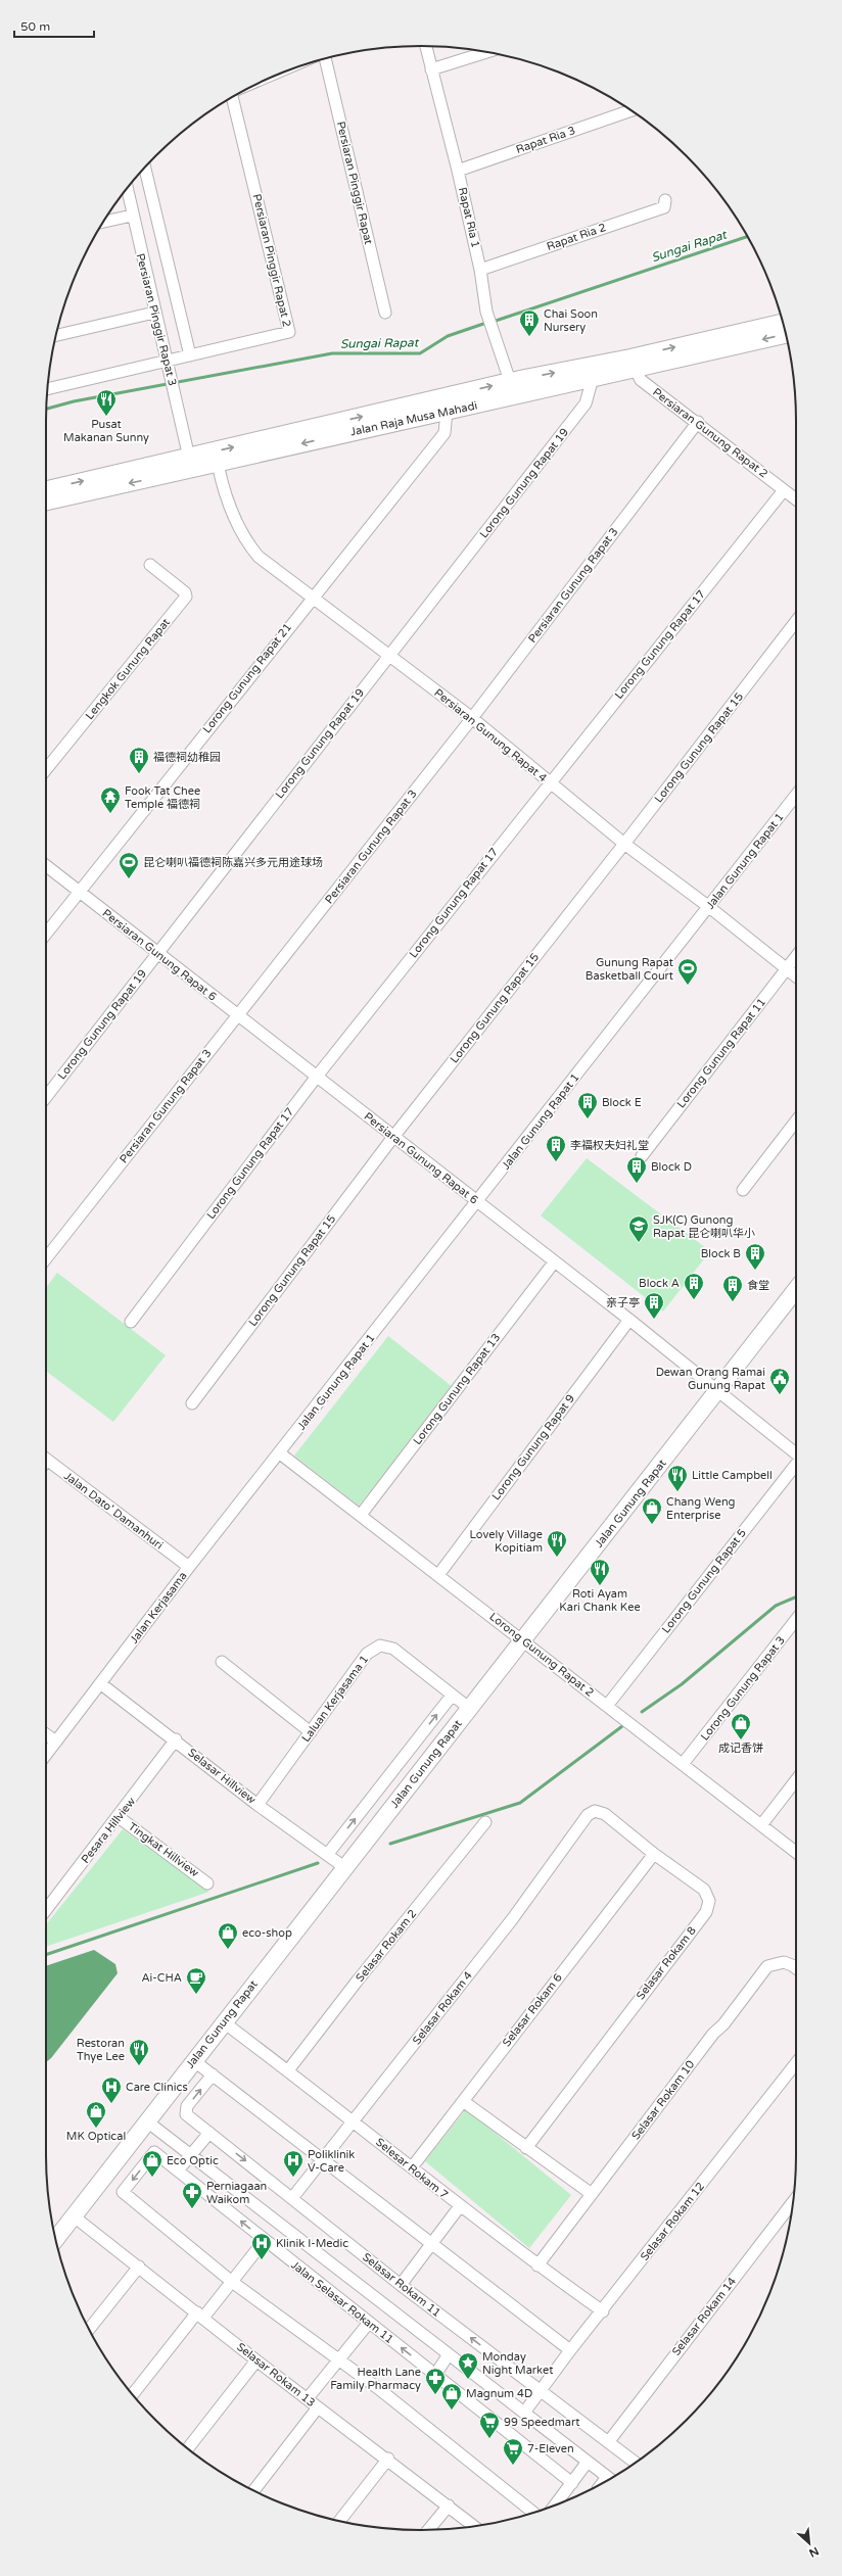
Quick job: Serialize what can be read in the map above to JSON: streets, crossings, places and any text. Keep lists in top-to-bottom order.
{
  "streets": {
    "main road": ["Jalan Raja Musa Mahadi", "Jalan Gunung Rapat"],
    "street": [
      "Rapat Ria 3",
      "Persiaran Pinggir Rapat",
      "Rapat Ria 1",
      "Rapat Ria 2",
      "Persiaran Pinggir Rapat 2",
      "Persiaran Pinggir Rapat 3",
      "Persiaran Gunung Rapat 2",
      "Lorong Gunung Rapat 19",
      "Persiaran Gunung Rapat 3",
      "Lorong Gunung Rapat 17",
      "Lengkok Gunung Rapat",
      "Lorong Gunung Rapat 21",
      "Persiaran Gunung Rapat 4",
      "Lorong Gunung Rapat 15",
      "Jalan Gunung Rapat 1",
      "Persiaran Gunung Rapat 6",
      "Lorong Gunung Rapat 11",
      "Lorong Gunung Rapat 13",
      "Lorong Gunung Rapat 9",
      "Jalan Dato' Damanhuri",
      "Lorong Gunung Rapat 5",
      "Jalan Kerjasama",
      "Lorong Gunung Rapat 2",
      "Lorong Gunung Rapat 3",
      "Laluan Kerjasama 1",
      "Selasar Hillview",
      "Pesara Hillview",
      "Tingkat Hillview",
      "Selasar Rokam 2",
      "Selasar Rokam 8",
      "Selasar Rokam 4",
      "Selasar Rokam 6",
      "Selasar Rokam 10",
      "Selesar Rokam 7",
      "Selasar Rokam 12",
      "Selasar Rokam 11",
      "Jalan Selasar Rokam 11",
      "Selasar Rokam 14",
      "Selasar Rokam 13"
    ]
  },
  "crossings": [
    ["Rapat Ria 3", "Rapat Ria 1"],
    ["Rapat Ria 1", "Rapat Ria 2"],
    ["Rapat Ria 1", "Jalan Raja Musa Mahadi"],
    ["Persiaran Pinggir Rapat 2", "Persiaran Pinggir Rapat 3"],
    ["Persiaran Pinggir Rapat 3", "Jalan Raja Musa Mahadi"],
    ["Jalan Raja Musa Mahadi", "Persiaran Gunung Rapat 2"],
    ["Jalan Raja Musa Mahadi", "Lorong Gunung Rapat 19"],
    ["Jalan Raja Musa Mahadi", "Lorong Gunung Rapat 21"],
    ["Jalan Raja Musa Mahadi", "Persiaran Gunung Rapat 4"],
    ["Persiaran Gunung Rapat 2", "Persiaran Gunung Rapat 3"],
    ["Persiaran Gunung Rapat 2", "Lorong Gunung Rapat 17"],
    ["Lorong Gunung Rapat 19", "Persiaran Gunung Rapat 4"],
    ["Lorong Gunung Rapat 19", "Persiaran Gunung Rapat 6"],
    ["Persiaran Gunung Rapat 3", "Persiaran Gunung Rapat 4"],
    ["Persiaran Gunung Rapat 3", "Persiaran Gunung Rapat 6"],
    ["Lorong Gunung Rapat 17", "Persiaran Gunung Rapat 4"],
    ["Lorong Gunung Rapat 17", "Persiaran Gunung Rapat 6"],
    ["Lorong Gunung Rapat 21", "Persiaran Gunung Rapat 4"],
    ["Lorong Gunung Rapat 21", "Persiaran Gunung Rapat 6"],
    ["Persiaran Gunung Rapat 4", "Lorong Gunung Rapat 15"],
    ["Persiaran Gunung Rapat 4", "Jalan Gunung Rapat 1"],
    ["Persiaran Gunung Rapat 4", "Lorong Gunung Rapat 11"],
    ["Lorong Gunung Rapat 15", "Persiaran Gunung Rapat 6"],
    ["Jalan Gunung Rapat 1", "Persiaran Gunung Rapat 6"],
    ["Jalan Gunung Rapat 1", "Jalan Kerjasama"],
    ["Jalan Gunung Rapat 1", "Lorong Gunung Rapat 2"],
    ["Persiaran Gunung Rapat 6", "Lorong Gunung Rapat 13"],
    ["Persiaran Gunung Rapat 6", "Lorong Gunung Rapat 9"],
    ["Persiaran Gunung Rapat 6", "Jalan Gunung Rapat"],
    ["Lorong Gunung Rapat 13", "Lorong Gunung Rapat 2"],
    ["Lorong Gunung Rapat 9", "Lorong Gunung Rapat 2"],
    ["Jalan Gunung Rapat", "Lorong Gunung Rapat 2"],
    ["Jalan Gunung Rapat", "Laluan Kerjasama 1"],
    ["Jalan Gunung Rapat", "Selasar Hillview"],
    ["Jalan Gunung Rapat", "Selesar Rokam 7"],
    ["Jalan Gunung Rapat", "Selasar Rokam 13"],
    ["Jalan Dato' Damanhuri", "Jalan Kerjasama"],
    ["Lorong Gunung Rapat 5", "Lorong Gunung Rapat 2"],
    ["Jalan Kerjasama", "Lorong Gunung Rapat 2"],
    ["Jalan Kerjasama", "Selasar Hillview"],
    ["Lorong Gunung Rapat 2", "Lorong Gunung Rapat 3"],
    ["Laluan Kerjasama 1", "Selasar Hillview"],
    ["Selasar Hillview", "Pesara Hillview"],
    ["Pesara Hillview", "Tingkat Hillview"],
    ["Selasar Rokam 2", "Selesar Rokam 7"],
    ["Selasar Rokam 8", "Selasar Rokam 4"],
    ["Selasar Rokam 8", "Selasar Rokam 6"],
    ["Selasar Rokam 4", "Selesar Rokam 7"],
    ["Selasar Rokam 4", "Selasar Rokam 11"],
    ["Selasar Rokam 6", "Selesar Rokam 7"],
    ["Selasar Rokam 10", "Selesar Rokam 7"],
    ["Selesar Rokam 7", "Selasar Rokam 12"],
    ["Selasar Rokam 12", "Selasar Rokam 11"],
    ["Selasar Rokam 11", "Selasar Rokam 14"]
  ],
  "water": ["Sungai Rapat"],
  "places": {
    "building": [
      "Chai Soon Nursery",
      "福德祠幼稚园",
      "Block E",
      "李福权夫妇礼堂",
      "Block D",
      "Block B",
      "Block A",
      "食堂",
      "亲子亭"
    ],
    "restaurant": [
      "Pusat Makanan Sunny",
      "Little Campbell",
      "Lovely Village Kopitiam",
      "Roti Ayam Kari Chank Kee",
      "Restoran Thye Lee"
    ],
    "temple": ["Fook Tat Chee Temple 福德祠"],
    "sports": ["昆仑喇叭福德祠陈嘉兴多元用途球场", "Gunung Rapat Basketball Court"],
    "school or university": ["SJK(C) Gunong Rapat 昆仑喇叭华小"],
    "public building": ["Dewan Orang Ramai Gunung Rapat"],
    "shop": [
      "Chang Weng Enterprise",
      "成记香饼",
      "eco-shop",
      "MK Optical",
      "Eco Optic",
      "Magnum 4D"
    ],
    "cafe": ["Ai-CHA"],
    "hospital": ["Care Clinics", "Poliklinik V-Care", "Klinik I-Medic"],
    "pharmacy": ["Perniagaan Waikom", "Health Lane Family Pharmacy"],
    "place": ["Monday Night Market"],
    "supermarket": ["99 Speedmart", "7-Eleven"]
  },
  "scale_bar": "50 m",
  "north": "bottom right"
}
